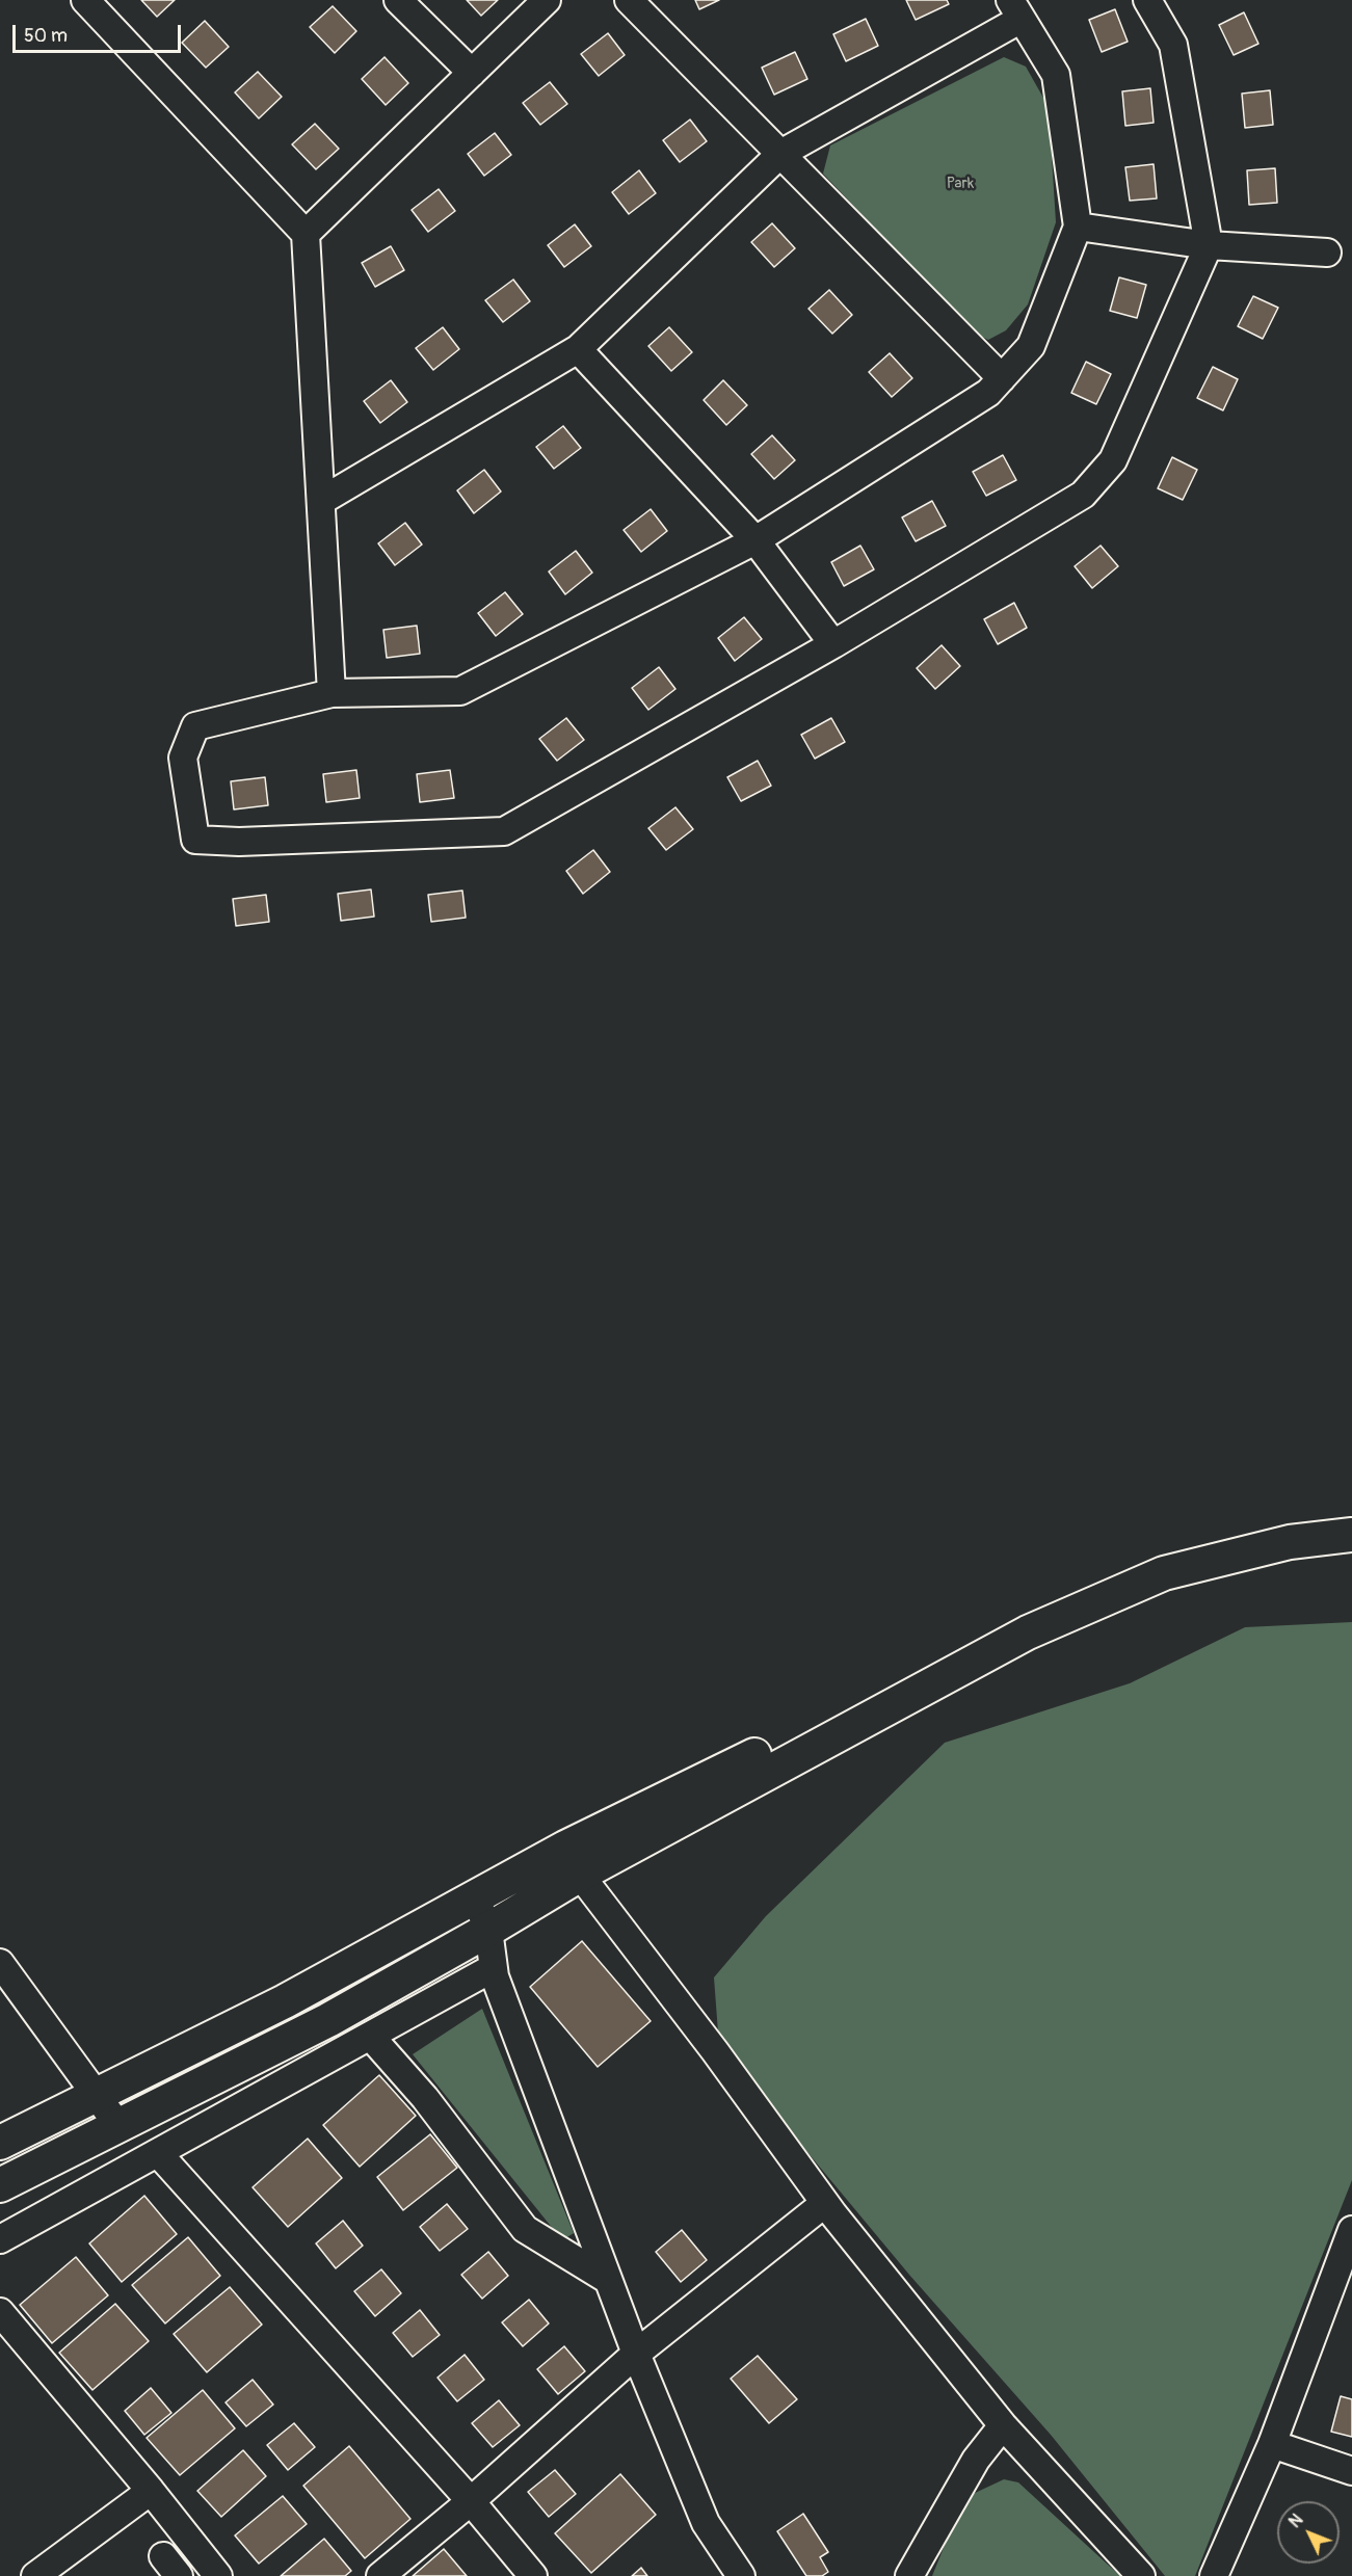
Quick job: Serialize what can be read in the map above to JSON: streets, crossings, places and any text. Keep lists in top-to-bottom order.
{
  "parks": ["Park"],
  "scale_bar": "50 m",
  "north": "top left"
}
